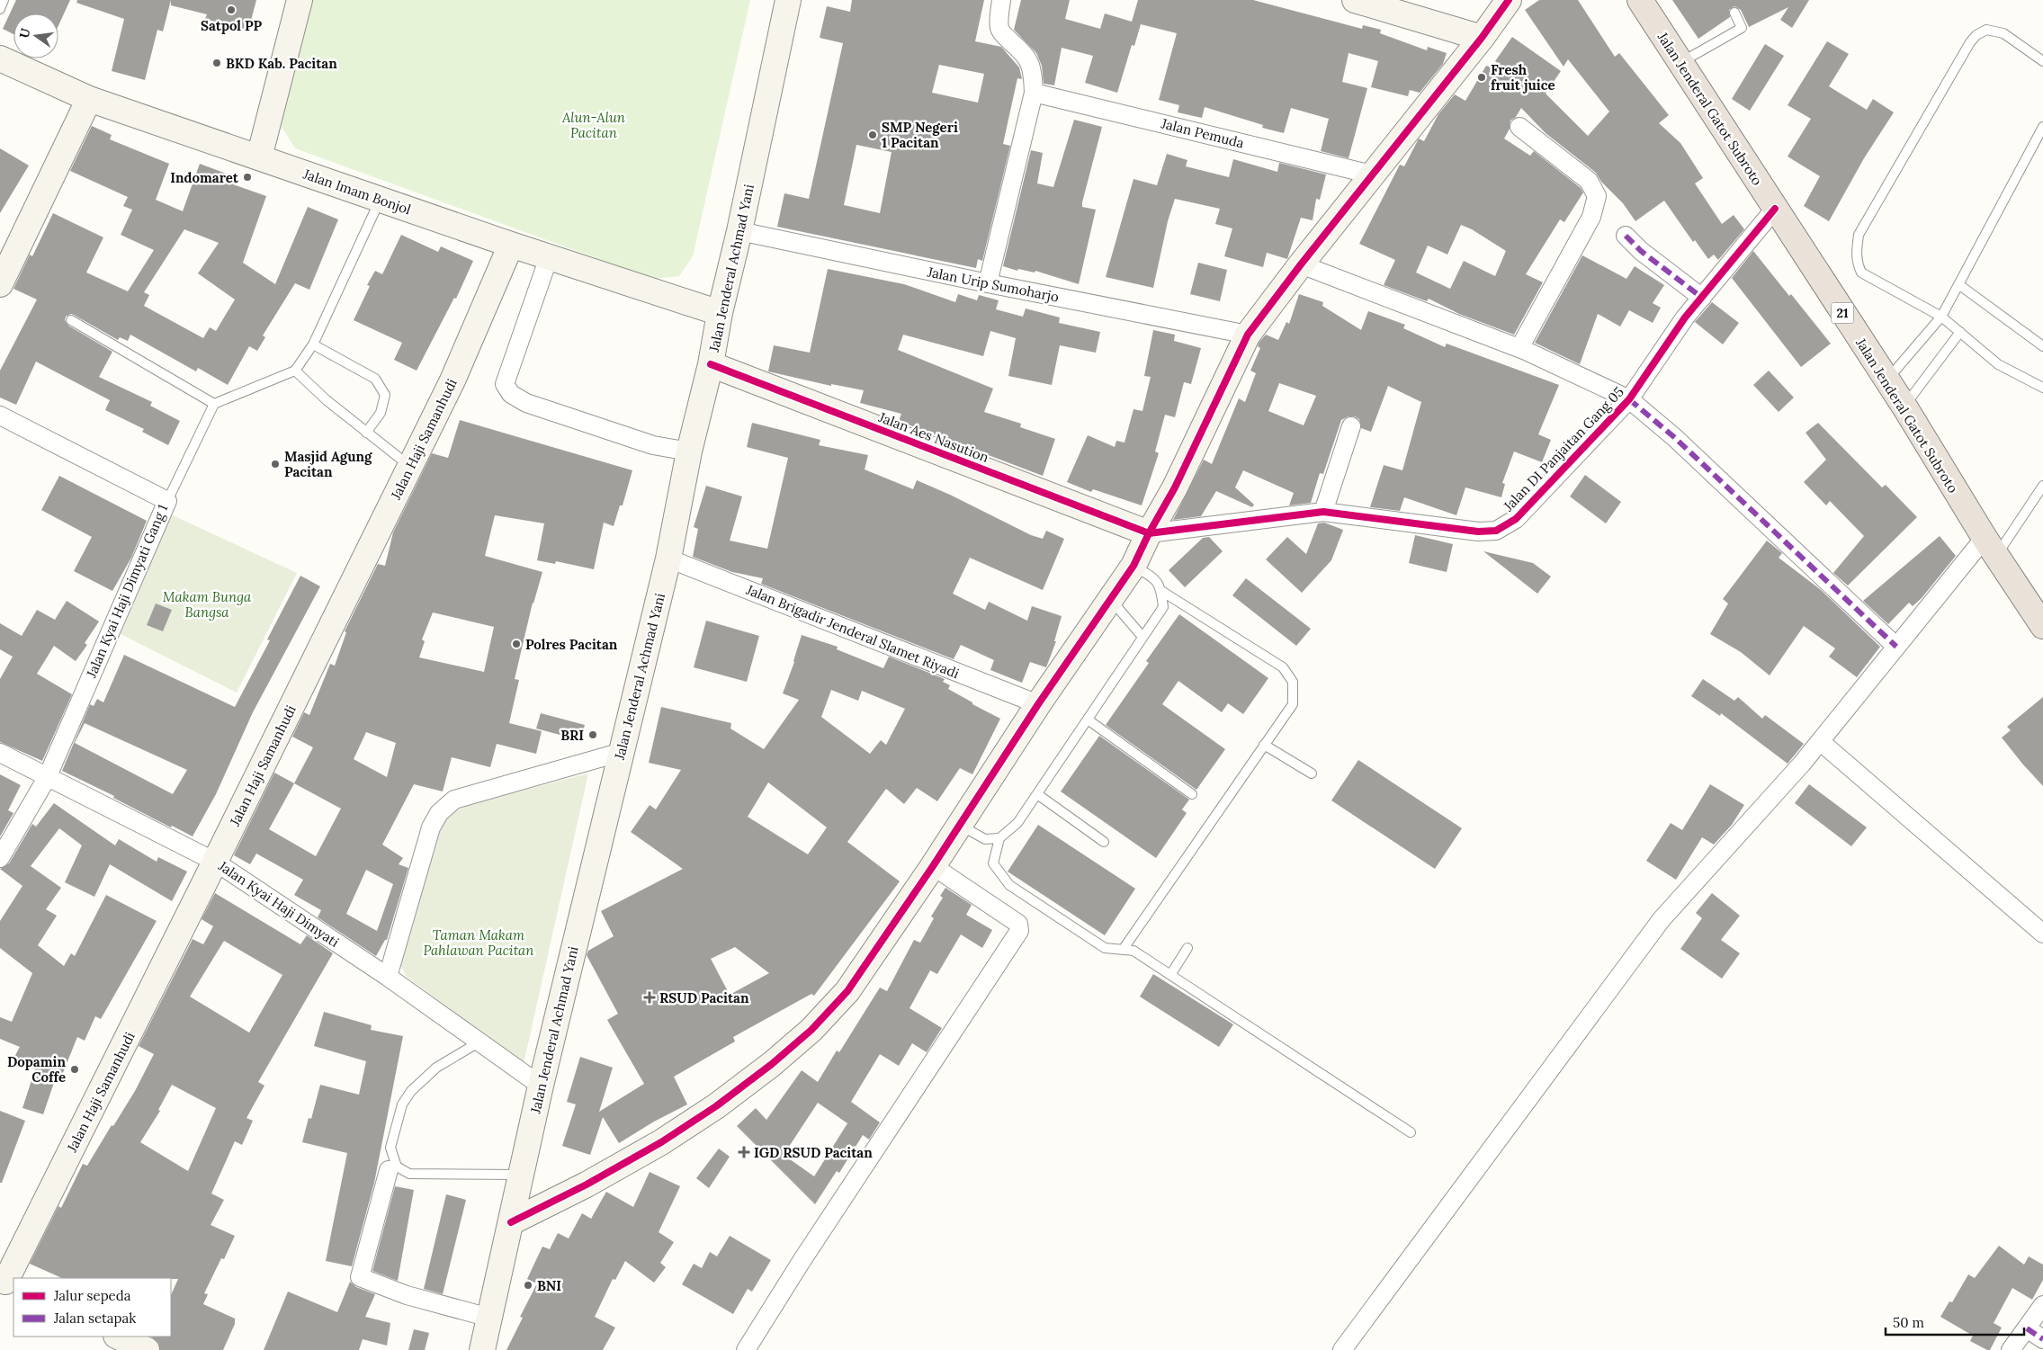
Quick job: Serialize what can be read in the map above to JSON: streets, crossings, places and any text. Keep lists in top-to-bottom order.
{
  "streets": {
    "highway": ["Jalan Jenderal Gatot Subroto", "21"],
    "street": [
      "Jalan Pemuda",
      "Jalan Imam Bonjol",
      "Jalan Jenderal Achmad Yani",
      "Jalan Urip Sumoharjo",
      "Jalan Aes Nasution",
      "Jalan Haji Samanhudi",
      "Jalan DI Panjaitan Gang 05",
      "Jalan Kyai Haji Dimyati Gang 1",
      "Jalan Brigadir Jenderal Slamet Riyadi",
      "Jalan Kyai Haji Dimyati"
    ]
  },
  "crossings": [
    ["Jalan Jenderal Gatot Subroto", "Jalan DI Panjaitan Gang 05"],
    ["Jalan Imam Bonjol", "Jalan Jenderal Achmad Yani"],
    ["Jalan Imam Bonjol", "Jalan Haji Samanhudi"],
    ["Jalan Jenderal Achmad Yani", "Jalan Urip Sumoharjo"],
    ["Jalan Jenderal Achmad Yani", "Jalan Aes Nasution"],
    ["Jalan Jenderal Achmad Yani", "Jalan Brigadir Jenderal Slamet Riyadi"],
    ["Jalan Jenderal Achmad Yani", "Jalan Kyai Haji Dimyati"],
    ["Jalan Aes Nasution", "Jalan DI Panjaitan Gang 05"],
    ["Jalan Haji Samanhudi", "Jalan Kyai Haji Dimyati"],
    ["Jalan Kyai Haji Dimyati Gang 1", "Jalan Kyai Haji Dimyati"]
  ],
  "parks": ["Alun-Alun Pacitan", "Makam Bunga Bangsa", "Taman Makam Pahlawan Pacitan"],
  "places": {
    "other": [
      "Satpol PP",
      "BKD Kab. Pacitan",
      "Fresh fruit juice",
      "SMP Negeri 1 Pacitan",
      "Indomaret",
      "Masjid Agung Pacitan",
      "Polres Pacitan",
      "BRI",
      "Dopamin Coffe",
      "BNI"
    ],
    "health": ["RSUD Pacitan", "IGD RSUD Pacitan"]
  },
  "legend": ["Jalur sepeda", "Jalan setapak"],
  "scale_bar": "50 m",
  "north": "left"
}
